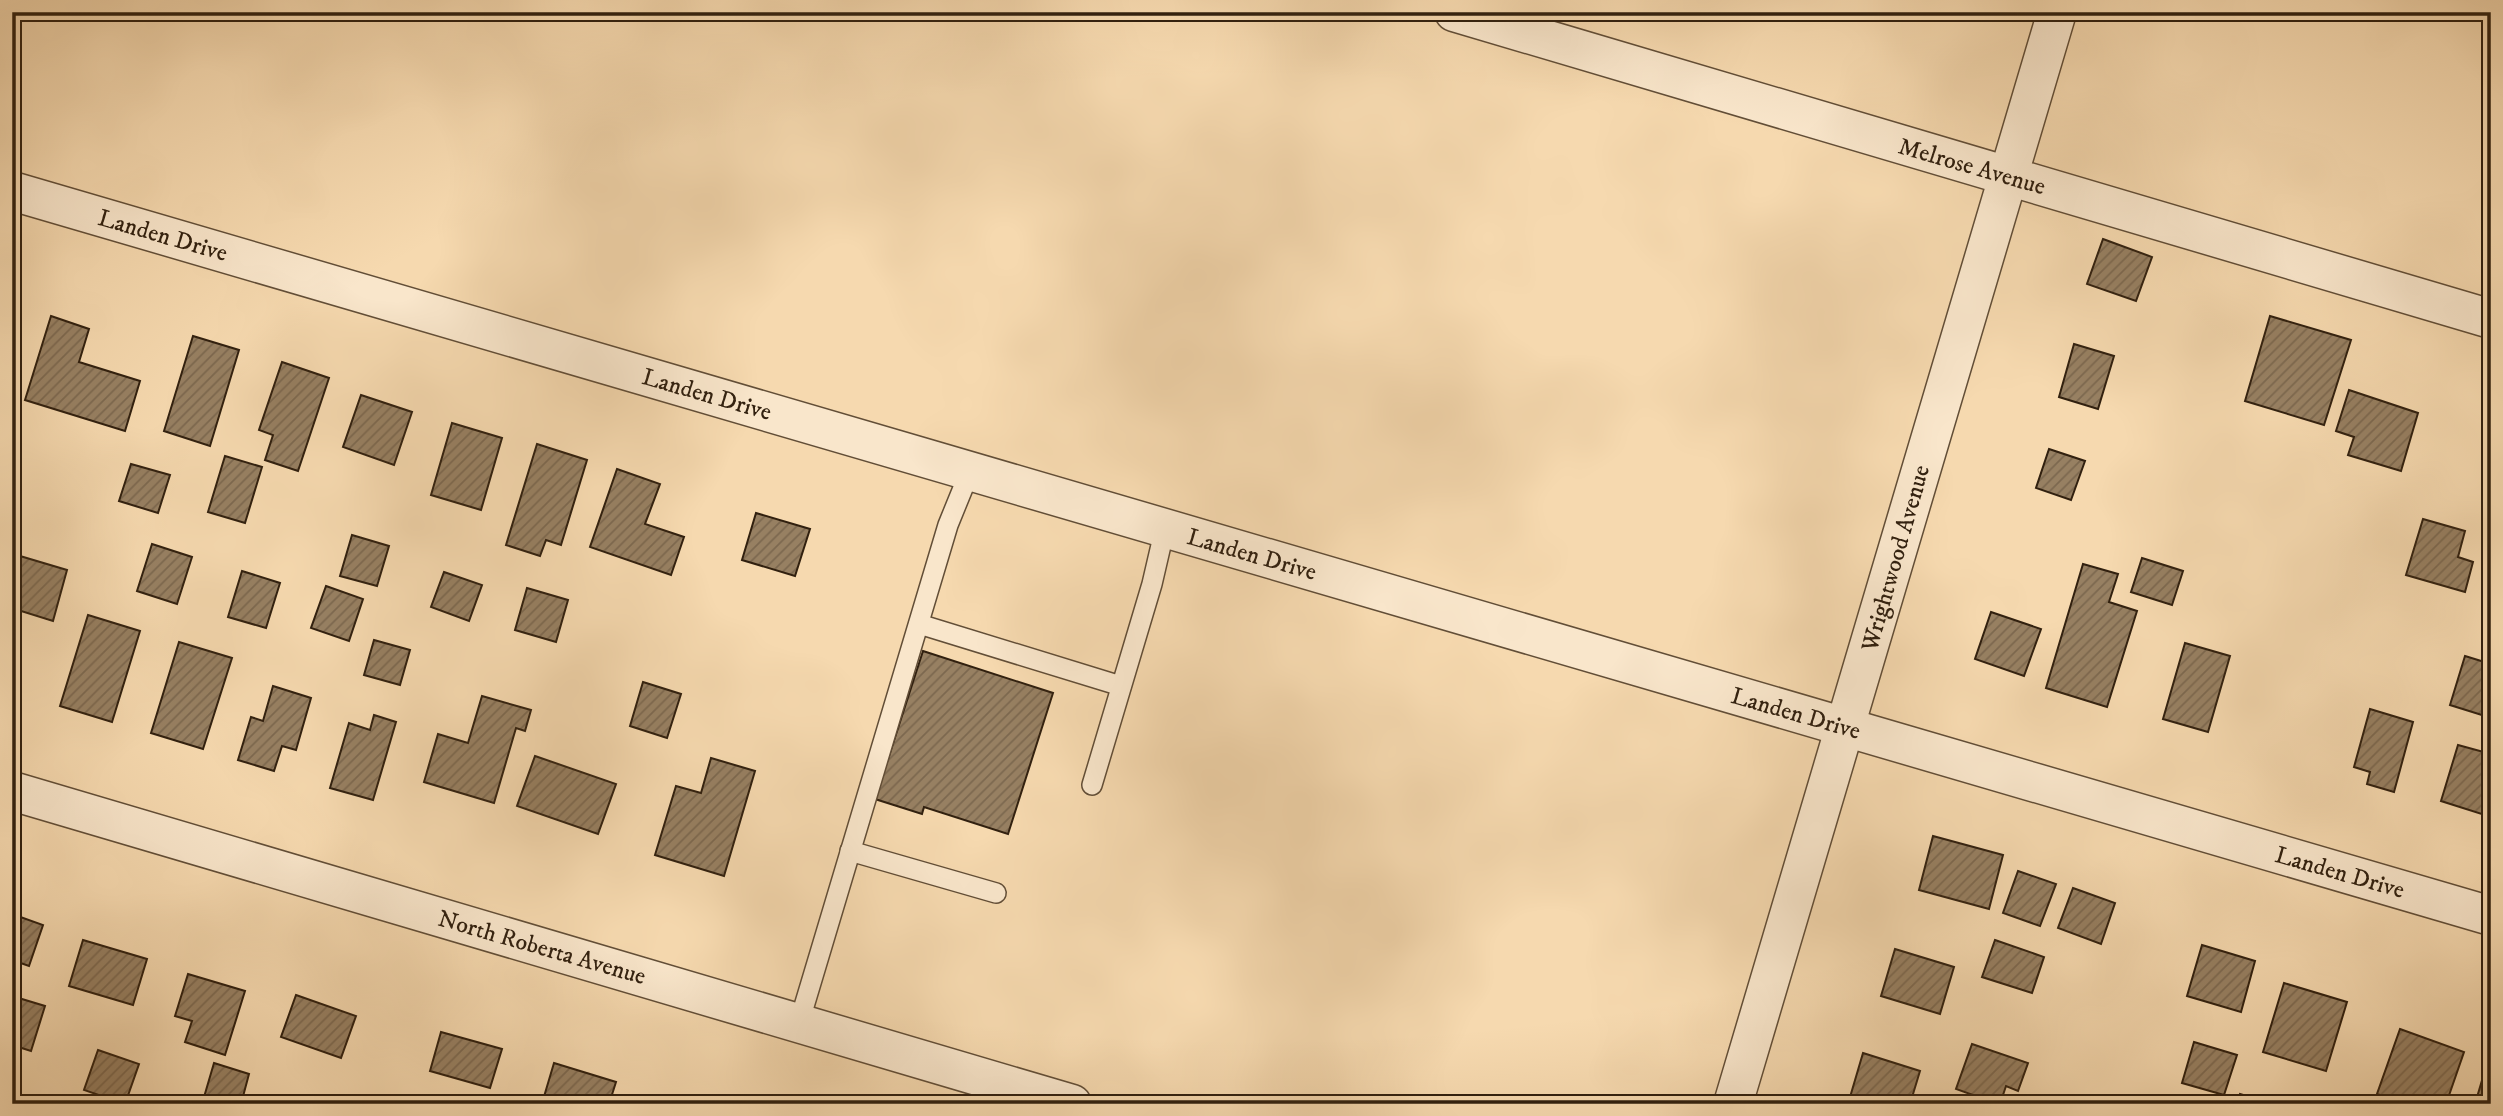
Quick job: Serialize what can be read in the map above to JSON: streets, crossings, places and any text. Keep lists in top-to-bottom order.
{
  "streets": {
    "street": [
      "Melrose Avenue",
      "Landen Drive",
      "Wrightwood Avenue",
      "North Roberta Avenue"
    ]
  },
  "crossings": [
    ["Melrose Avenue", "Wrightwood Avenue"],
    ["Landen Drive", "Wrightwood Avenue"]
  ]
}
